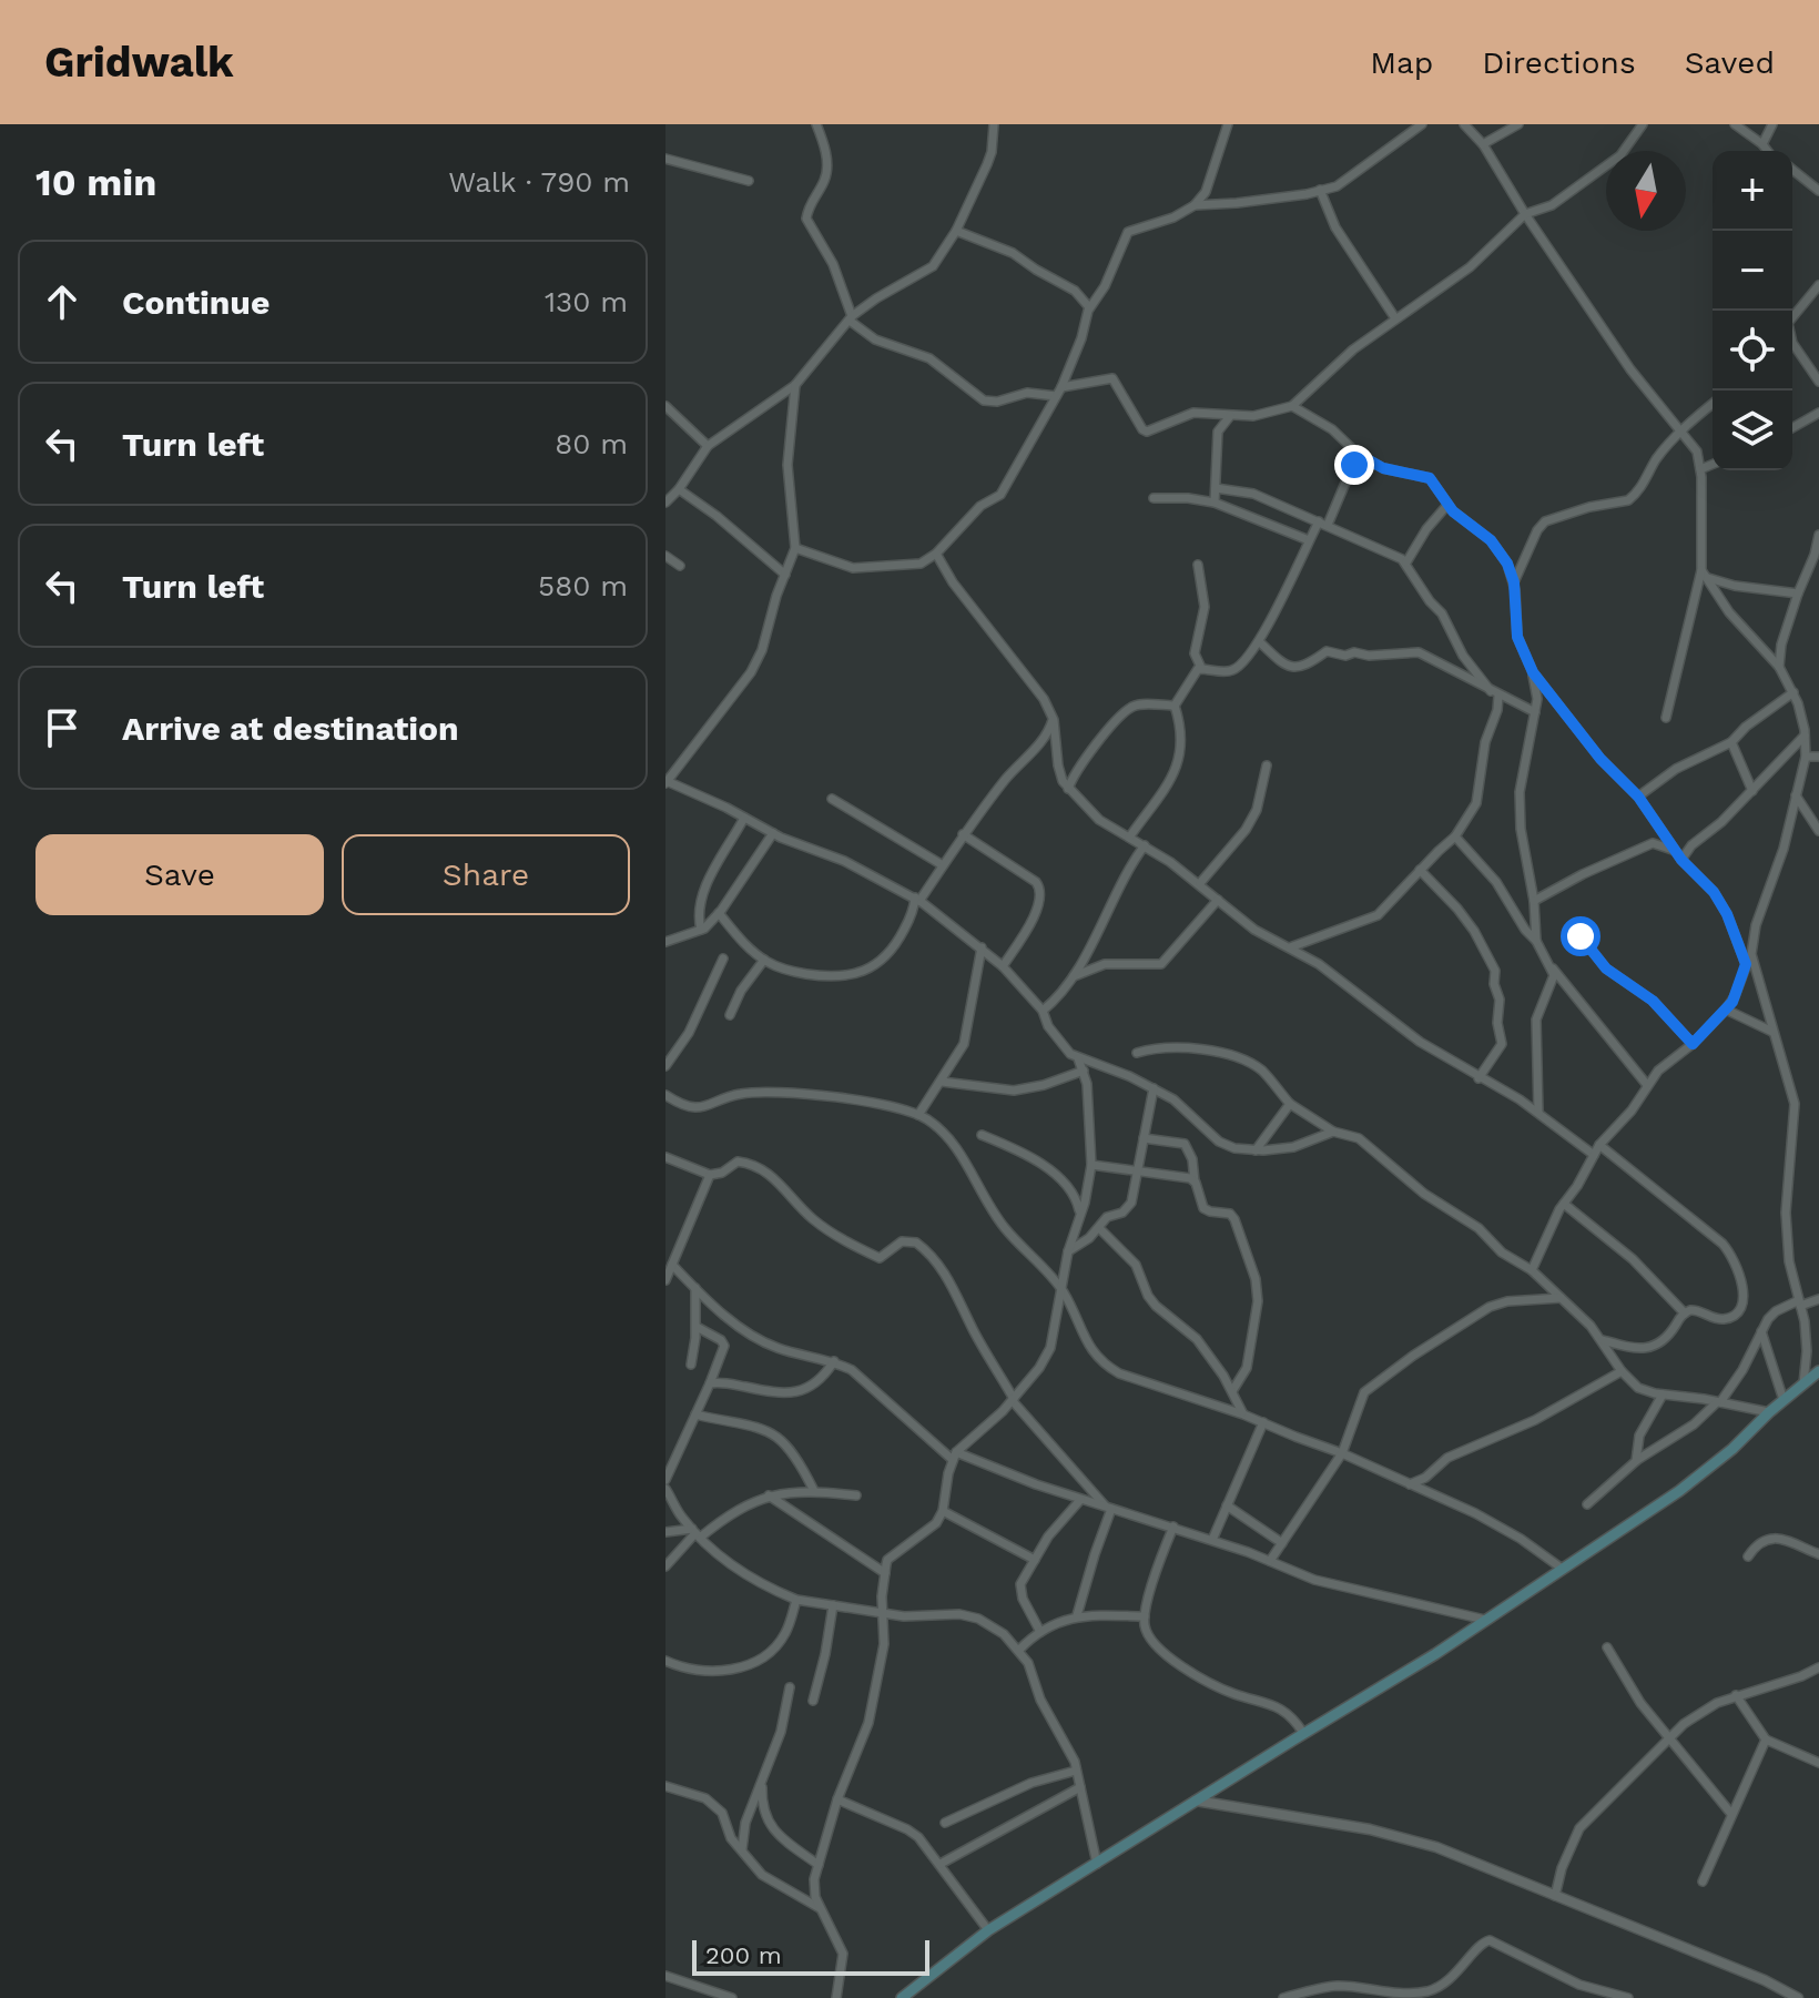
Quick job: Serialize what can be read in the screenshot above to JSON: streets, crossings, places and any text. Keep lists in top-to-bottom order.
{
  "scale_bar": "200 m",
  "north": "bottom",
  "page": {
    "header": "Gridwalk",
    "nav": ["Map", "Directions", "Saved"],
    "heading": ["10 min", "Walk · 790 m"],
    "map_buttons": ["+", "−"],
    "list": [
      ["Continue", "130 m"],
      ["Turn left", "80 m"],
      ["Turn left", "580 m"],
      "Arrive at destination"
    ],
    "buttons": ["Save", "Share"],
    "scale": "200 m"
  }
}
